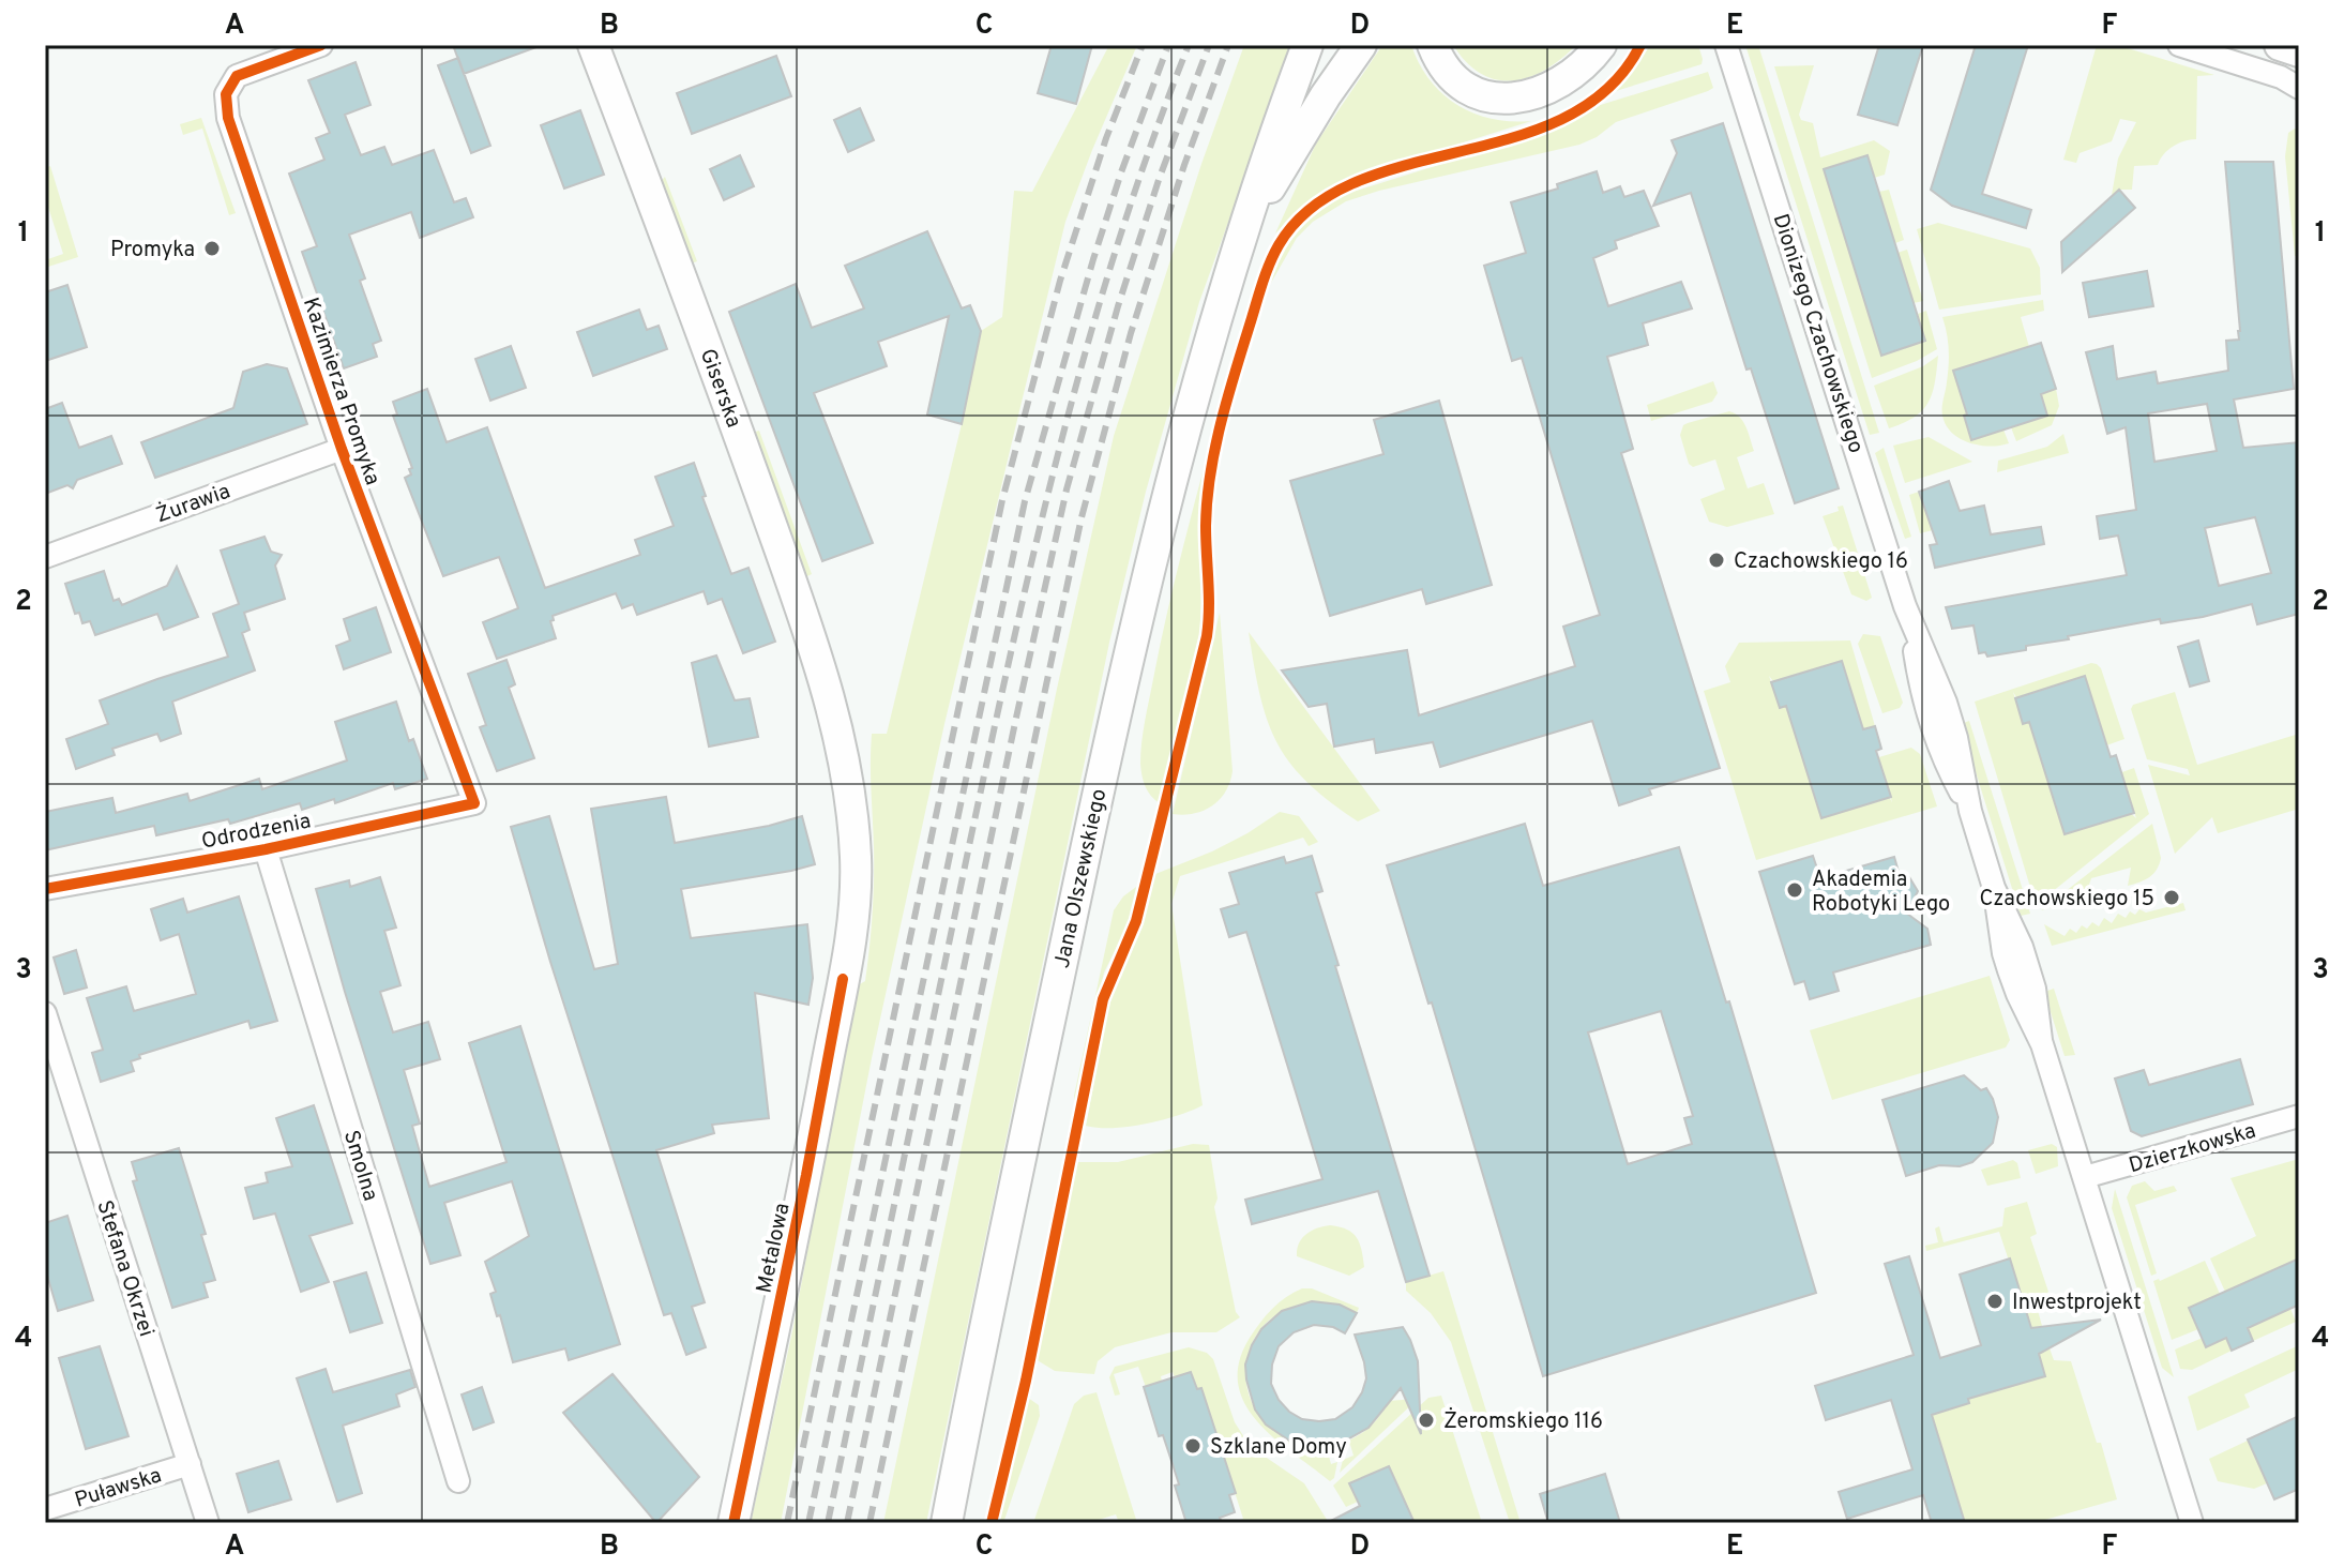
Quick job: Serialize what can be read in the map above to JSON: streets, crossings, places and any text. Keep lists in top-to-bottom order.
{
  "streets": {
    "main road": ["Giserska", "Jana Olszewskiego", "Metalowa"],
    "street": [
      "Dionizego Czachowskiego",
      "Kazimierza Promyka",
      "Żurawia",
      "Odrodzenia",
      "Dzierzkowska",
      "Smolna",
      "Stefana Okrzei",
      "Puławska"
    ]
  },
  "crossings": [
    ["Dionizego Czachowskiego", "Dzierzkowska"],
    ["Giserska", "Metalowa"],
    ["Kazimierza Promyka", "Żurawia"],
    ["Kazimierza Promyka", "Odrodzenia"],
    ["Odrodzenia", "Smolna"],
    ["Stefana Okrzei", "Puławska"]
  ],
  "places": [
    "Promyka",
    "Czachowskiego 16",
    "Akademia Robotyki Lego",
    "Czachowskiego 15",
    "Inwestprojekt",
    "Żeromskiego 116",
    "Szklane Domy"
  ],
  "grid": {
    "columns": [
      "A",
      "B",
      "C",
      "D",
      "E",
      "F"
    ],
    "rows": [
      "1",
      "2",
      "3",
      "4"
    ]
  }
}
